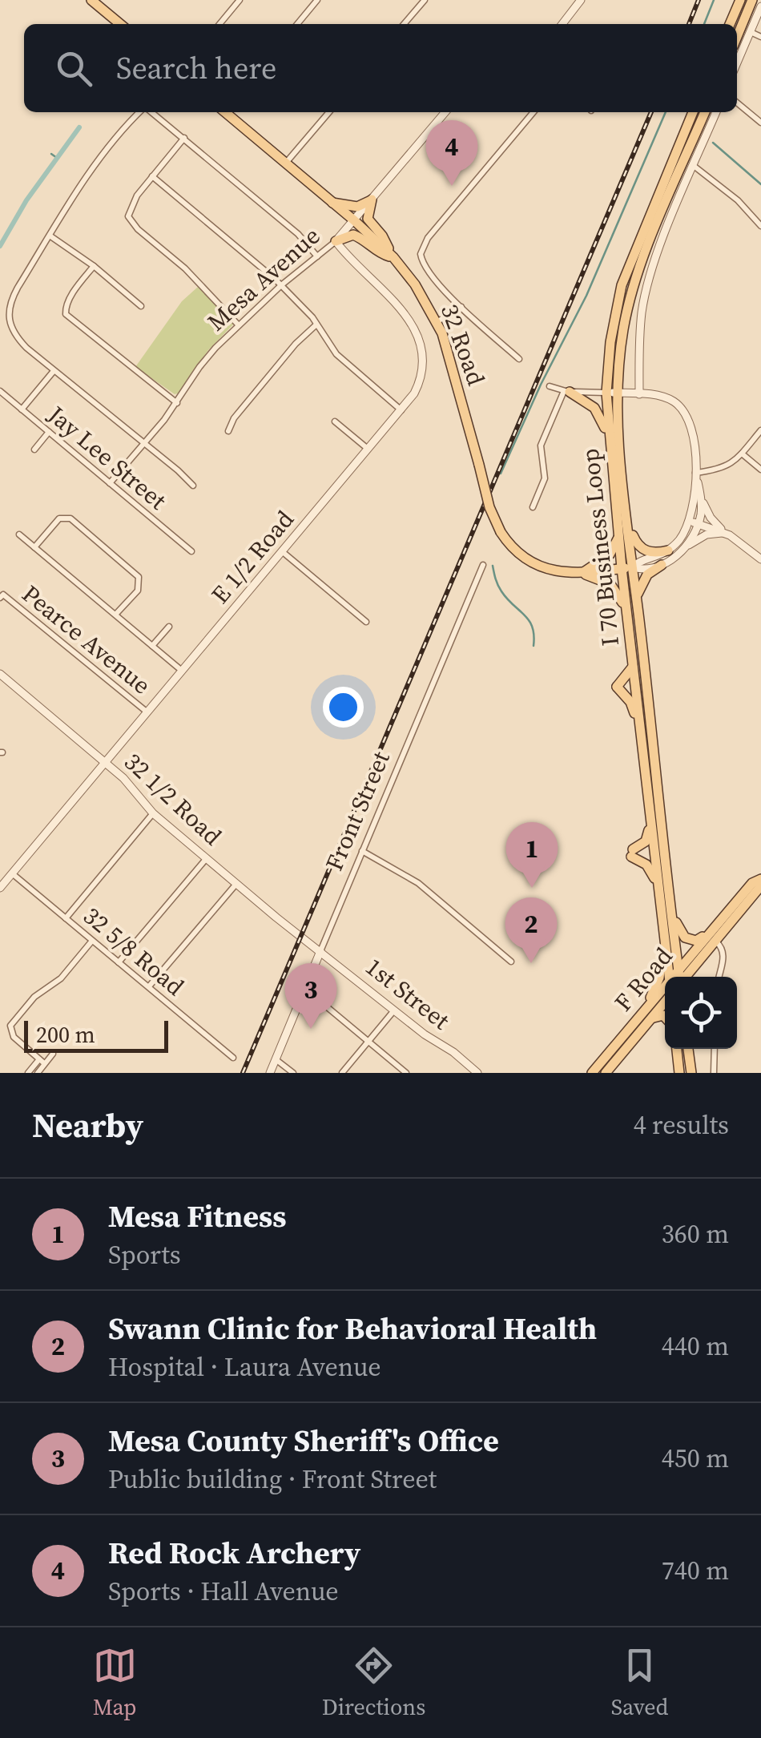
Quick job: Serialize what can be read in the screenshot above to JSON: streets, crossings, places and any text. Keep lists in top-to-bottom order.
{
  "streets": {
    "main road": ["32 Road", "I 70 Business Loop", "F Road"],
    "street": [
      "Mesa Avenue",
      "Jay Lee Street",
      "E 1/2 Road",
      "Pearce Avenue",
      "32 1/2 Road",
      "Front Street",
      "32 5/8 Road",
      "1st Street"
    ]
  },
  "crossings": [
    ["Mesa Avenue", "32 Road"],
    ["Mesa Avenue", "Jay Lee Street"],
    ["Mesa Avenue", "E 1/2 Road"],
    ["32 Road", "I 70 Business Loop"],
    ["I 70 Business Loop", "F Road"],
    ["E 1/2 Road", "Pearce Avenue"],
    ["E 1/2 Road", "32 1/2 Road"],
    ["E 1/2 Road", "32 5/8 Road"],
    ["32 1/2 Road", "Front Street"],
    ["32 1/2 Road", "1st Street"],
    ["Front Street", "1st Street"]
  ],
  "scale_bar": "200 m",
  "page": {
    "search": "Search here",
    "pins": [
      "4",
      "1",
      "2",
      "3"
    ],
    "scale": "200 m",
    "heading": ["Nearby", "4 results"],
    "list": [
      {
        "mark": "1",
        "name": "Mesa Fitness",
        "note": "Sports",
        "value": "360 m"
      },
      {
        "mark": "2",
        "name": "Swann Clinic for Behavioral Health",
        "note": "Hospital · Laura Avenue",
        "value": "440 m"
      },
      {
        "mark": "3",
        "name": "Mesa County Sheriff's Office",
        "note": "Public building · Front Street",
        "value": "450 m"
      },
      {
        "mark": "4",
        "name": "Red Rock Archery",
        "note": "Sports · Hall Avenue",
        "value": "740 m"
      }
    ],
    "nav": ["Map", "Directions", "Saved"]
  }
}
